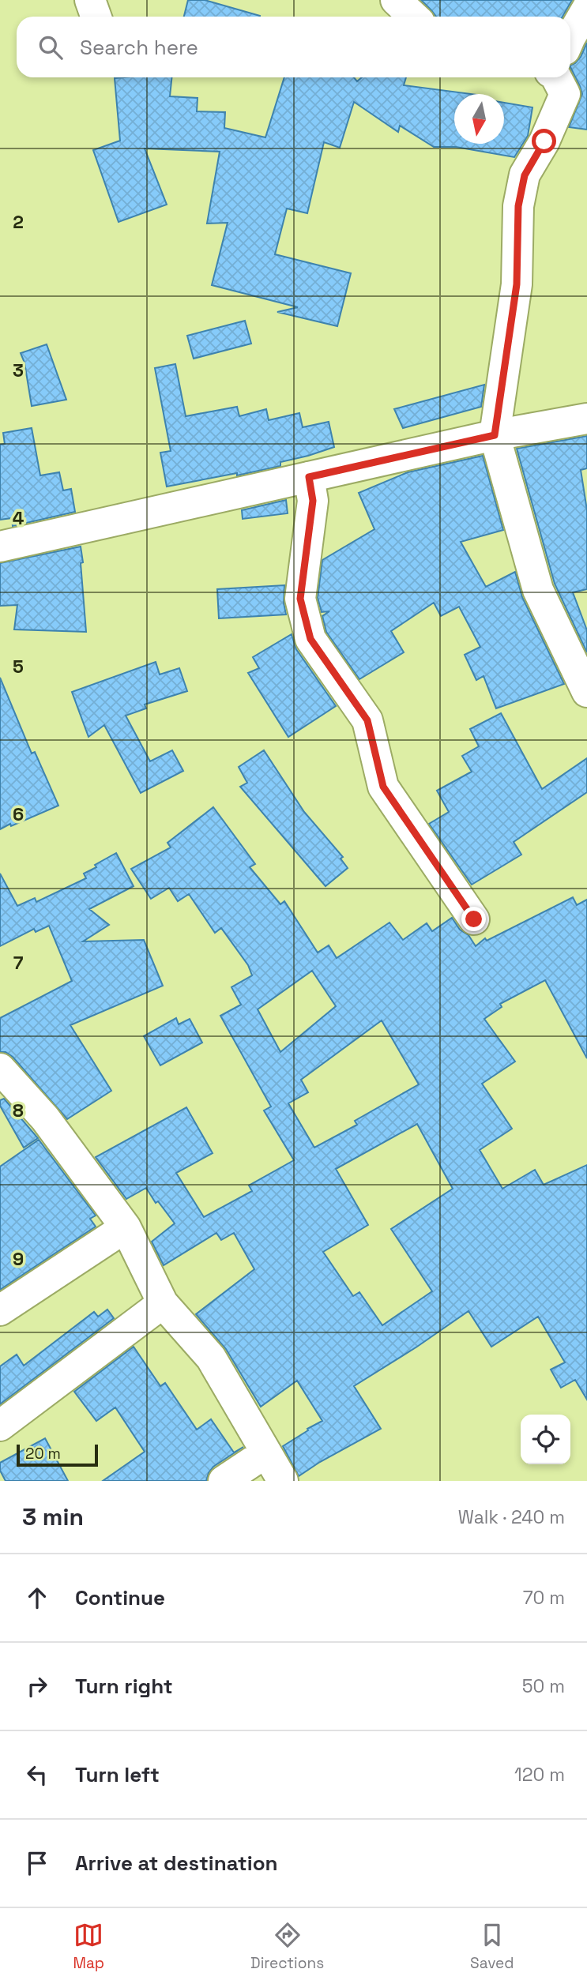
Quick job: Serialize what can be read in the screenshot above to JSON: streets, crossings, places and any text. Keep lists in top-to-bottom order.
{
  "scale_bar": "20 m",
  "north": "bottom",
  "page": {
    "search": "Search here",
    "scale": "20 m",
    "heading": ["3 min", "Walk · 240 m"],
    "list": [
      ["Continue", "70 m"],
      ["Turn right", "50 m"],
      ["Turn left", "120 m"],
      "Arrive at destination"
    ],
    "nav": ["Map", "Directions", "Saved"]
  },
  "grid": {
    "rows": [
      "2",
      "3",
      "4",
      "5",
      "6",
      "7",
      "8",
      "9"
    ]
  }
}
